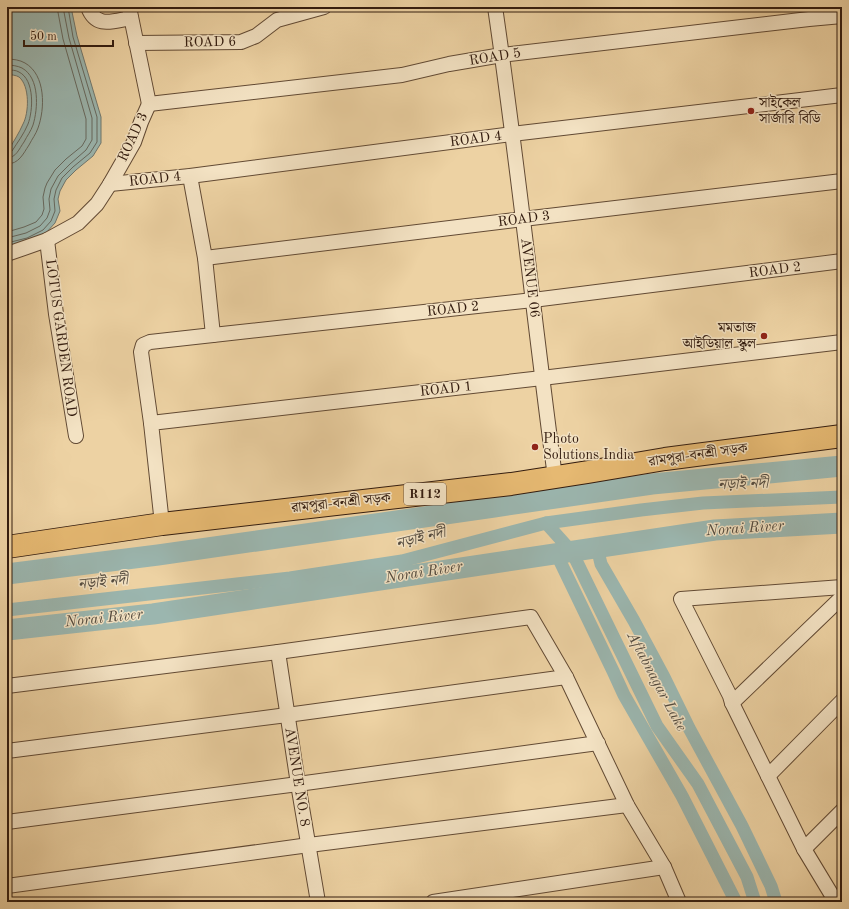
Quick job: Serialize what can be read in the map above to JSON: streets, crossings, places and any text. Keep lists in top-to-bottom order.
{
  "streets": {
    "main road": ["রামপুরা-বনশ্রী সড়ক", "R112"],
    "street": [
      "ROAD 6",
      "ROAD 5",
      "ROAD 3",
      "ROAD 4",
      "ROAD 2",
      "AVENUE 06",
      "LOTUS GARDEN ROAD",
      "ROAD 1",
      "AVENUE NO. 8"
    ]
  },
  "crossings": [
    ["ROAD 5", "ROAD 3"],
    ["ROAD 5", "AVENUE 06"],
    ["ROAD 3", "ROAD 4"],
    ["ROAD 3", "AVENUE 06"],
    ["ROAD 3", "LOTUS GARDEN ROAD"],
    ["ROAD 4", "AVENUE 06"],
    ["ROAD 2", "AVENUE 06"],
    ["ROAD 2", "ROAD 1"],
    ["AVENUE 06", "ROAD 1"],
    ["AVENUE 06", "রামপুরা-বনশ্রী সড়ক"]
  ],
  "water": ["নড়াই নদী", "Norai River", "Aftabnagar Lake"],
  "places": ["সাইকেল সার্জারি বিডি", "মমতাজ আইডিয়াল স্কুল", "Photo Solutions India"],
  "scale_bar": "50 m"
}
